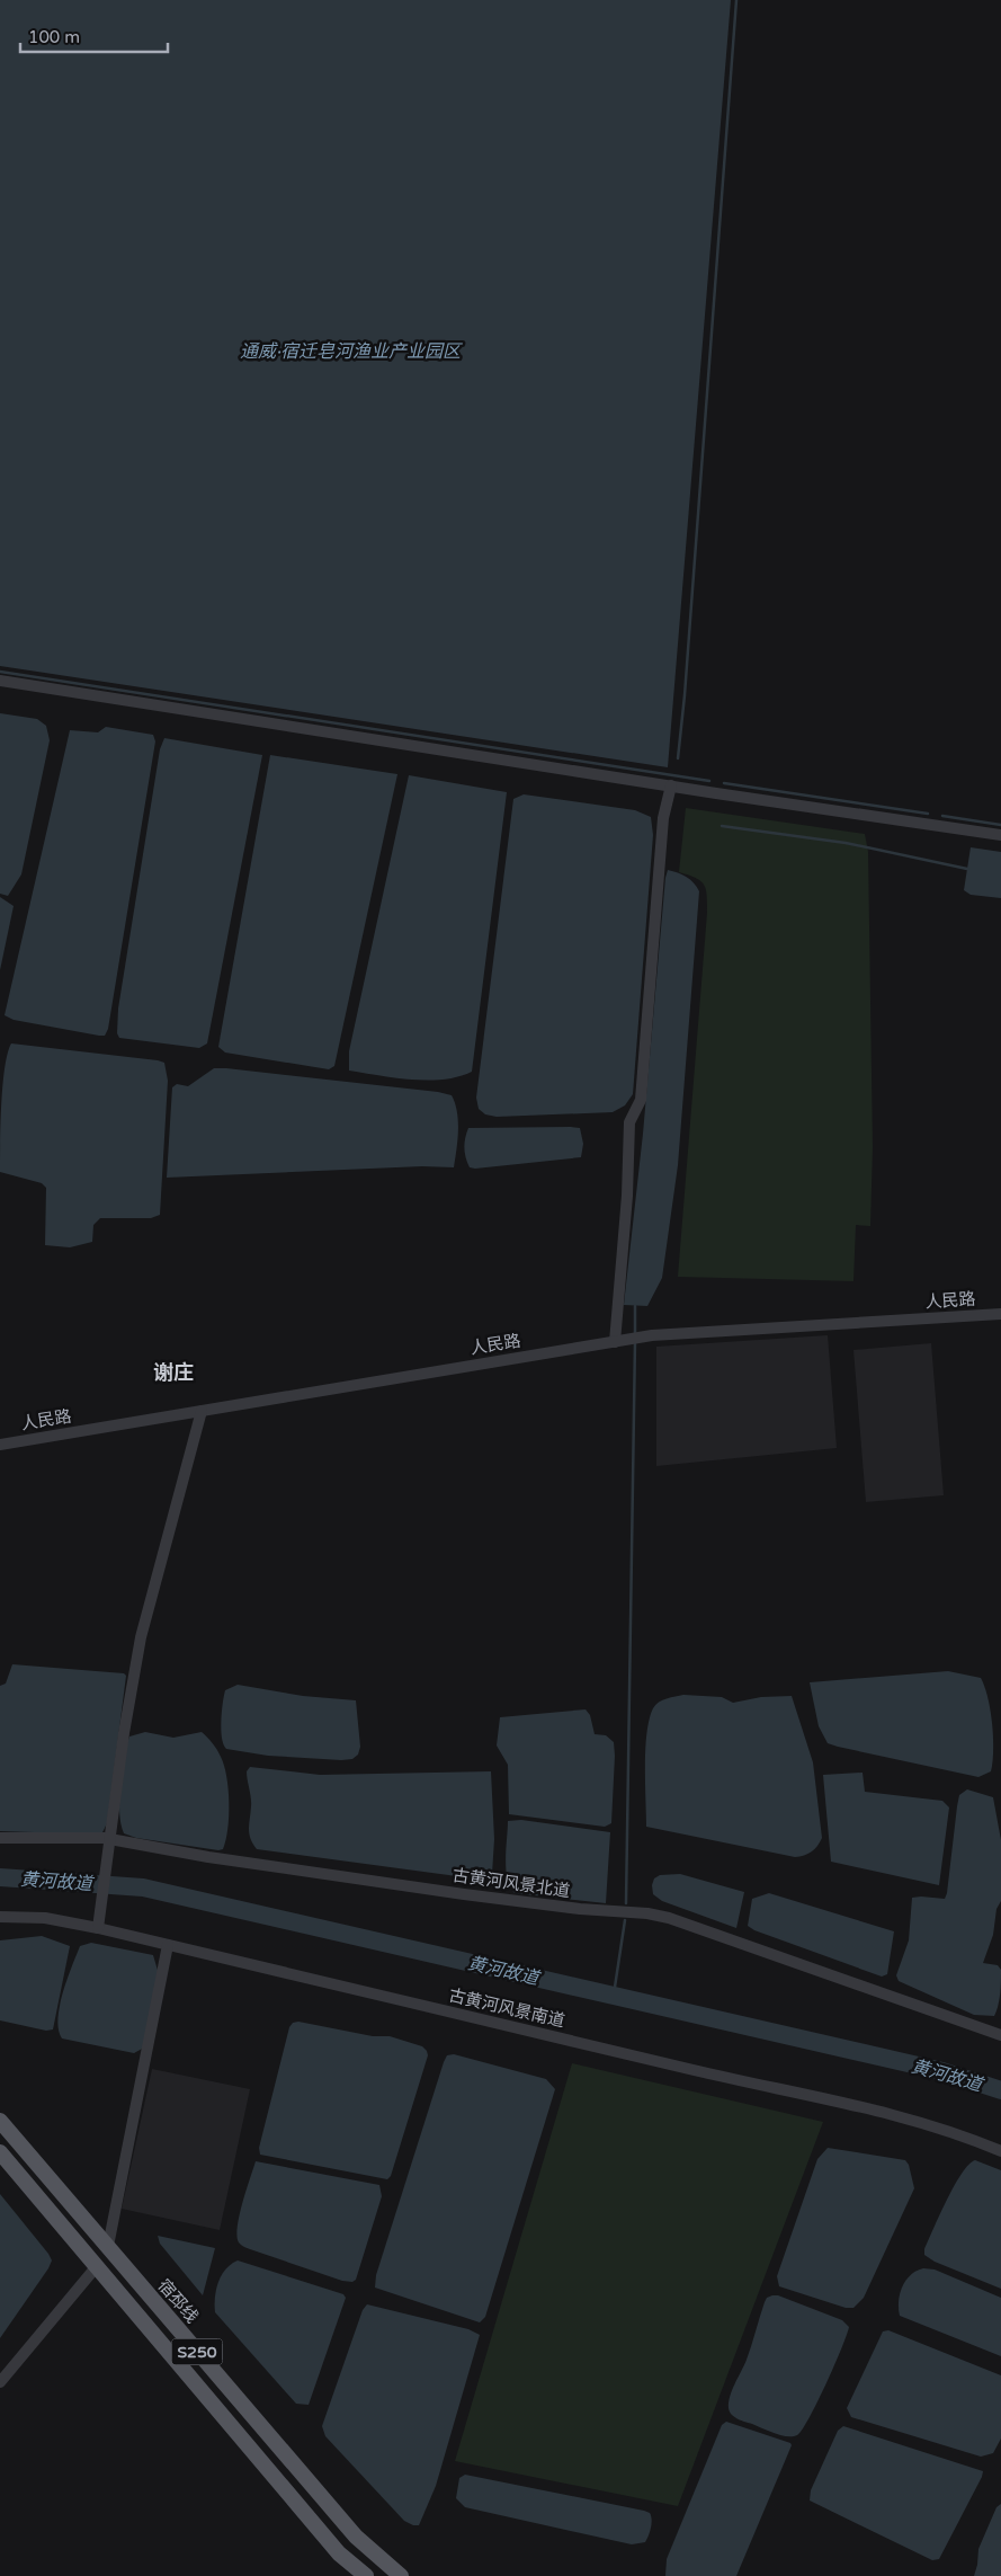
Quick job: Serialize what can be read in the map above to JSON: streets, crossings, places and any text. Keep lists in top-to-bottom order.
{
  "streets": {
    "main road": ["宿邳线", "S250"],
    "street": ["人民路", "古黄河风景北道", "古黄河风景南道"]
  },
  "districts": ["谢庄"],
  "water": ["通威·宿迁皂河渔业产业园区", "黄河故道"],
  "scale_bar": "100 m"
}
